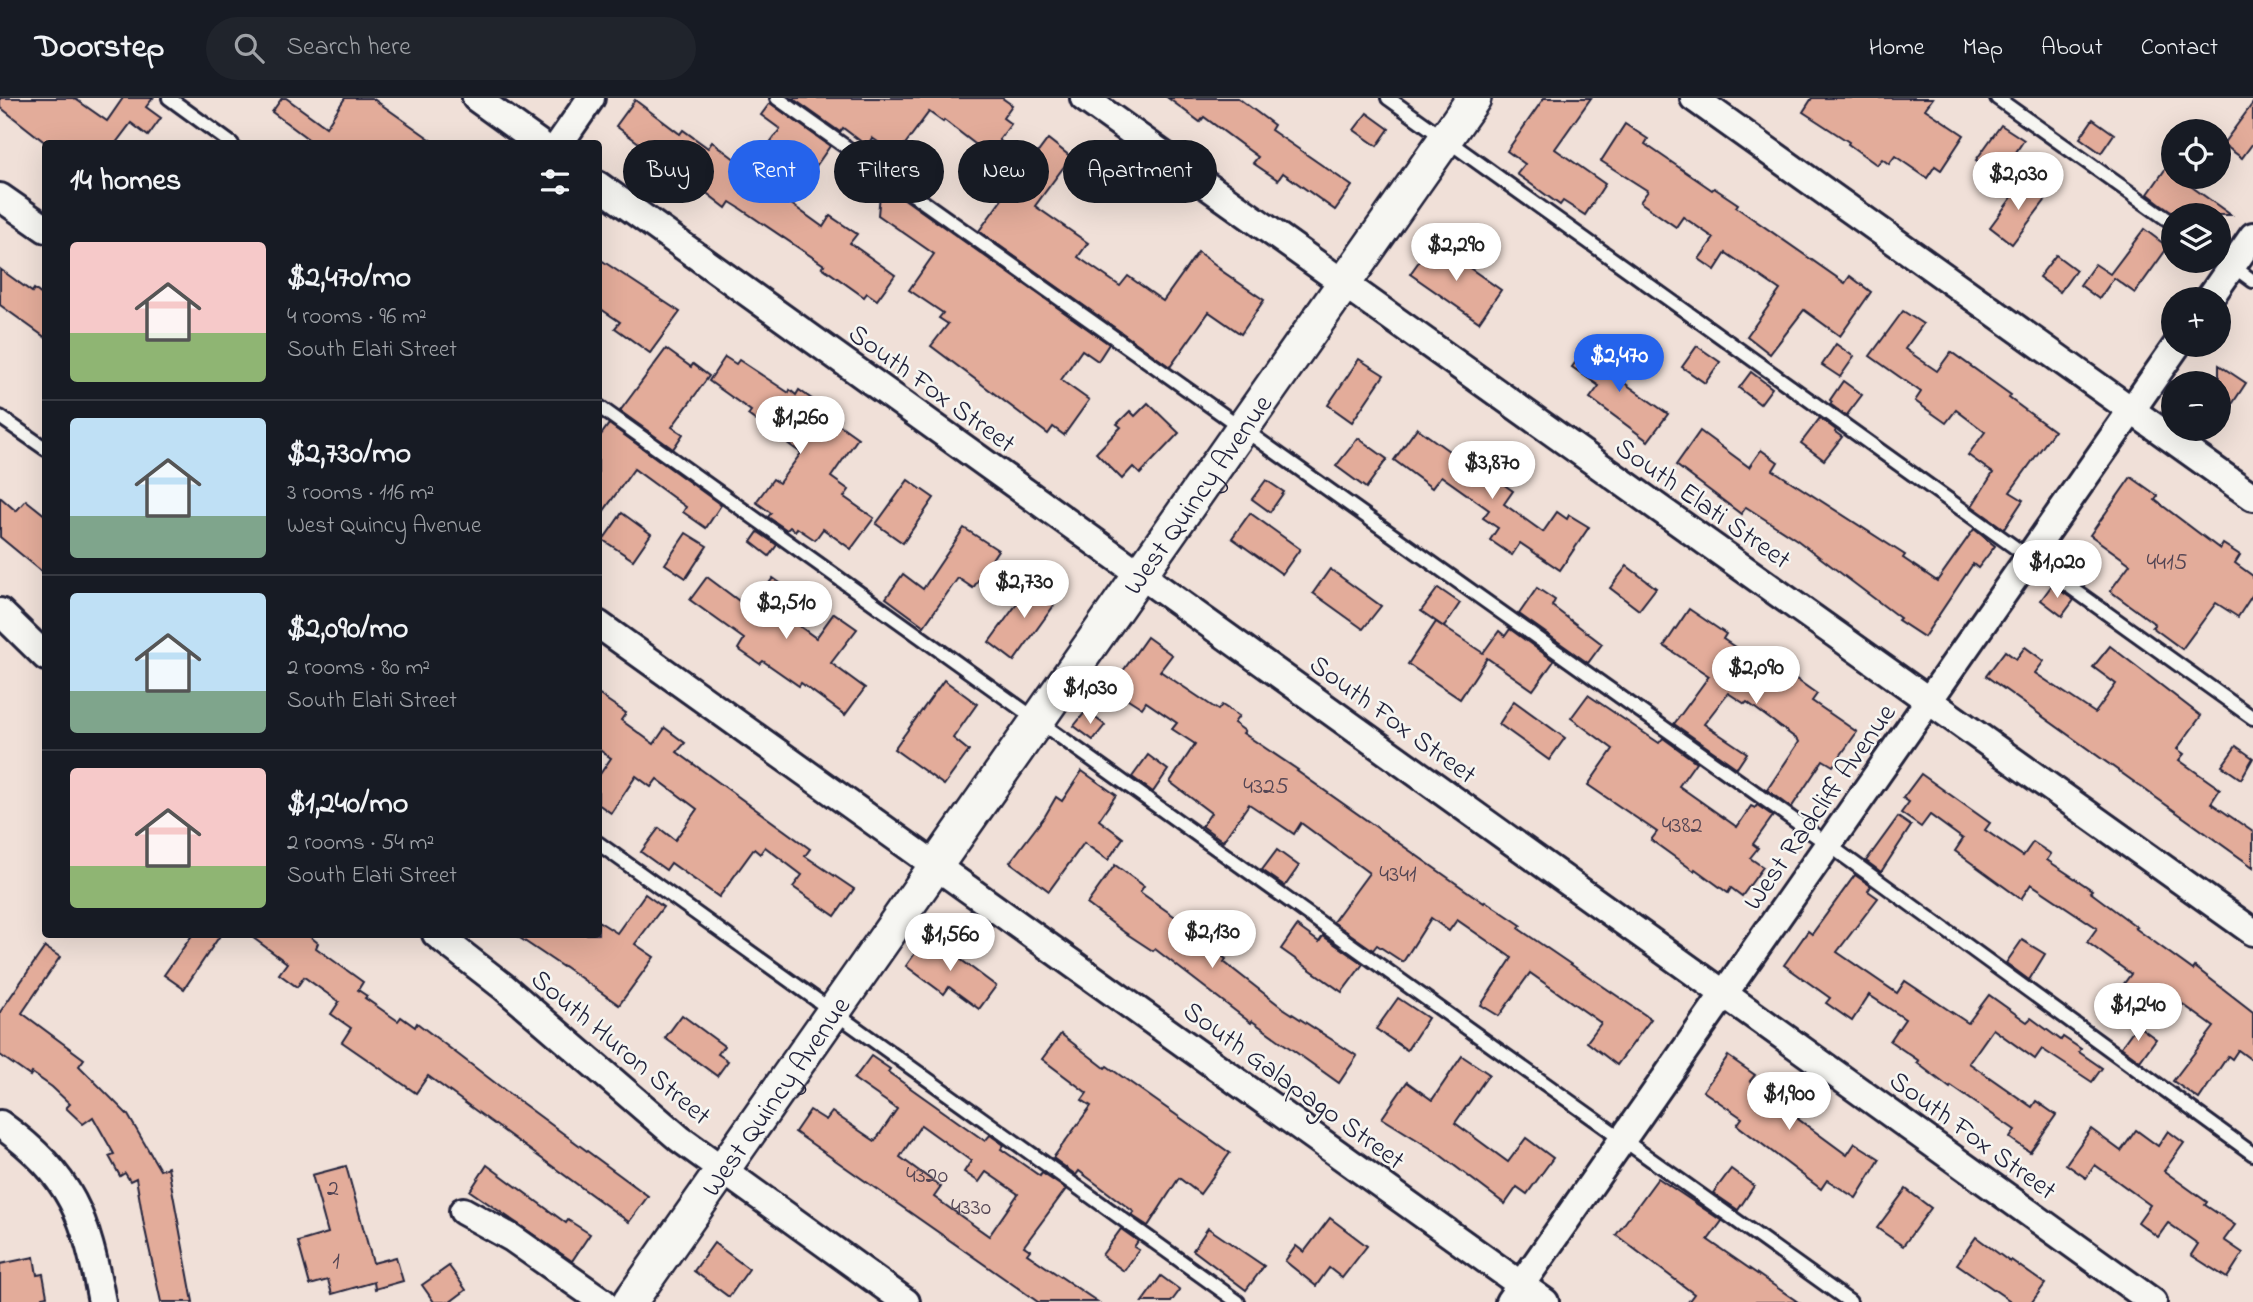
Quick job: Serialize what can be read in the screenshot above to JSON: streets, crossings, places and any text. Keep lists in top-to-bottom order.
{
  "streets": {
    "street": [
      "South Fox Street",
      "West Quincy Avenue",
      "South Elati Street",
      "West Radcliff Avenue",
      "South Huron Street",
      "South Galapago Street"
    ]
  },
  "crossings": [
    ["South Fox Street", "West Quincy Avenue"],
    ["South Fox Street", "West Radcliff Avenue"],
    ["West Quincy Avenue", "South Elati Street"],
    ["West Quincy Avenue", "South Huron Street"],
    ["West Quincy Avenue", "South Galapago Street"],
    ["South Elati Street", "West Radcliff Avenue"],
    ["West Radcliff Avenue", "South Galapago Street"]
  ],
  "house_numbers": [
    "4415",
    "4325",
    "4382",
    "4341",
    "4320",
    "2",
    "4330",
    "1"
  ],
  "page": {
    "header": "Doorstep",
    "search": "Search here",
    "nav": [
      "Home",
      "Map",
      "About",
      "Contact"
    ],
    "map_buttons": ["+", "−"],
    "chip": [
      "Buy",
      "Rent",
      "Filters",
      "New",
      "Apartment"
    ],
    "heading": "14 homes",
    "price": [
      "$2,030",
      "$2,290",
      "$2,470",
      "$1,260",
      "$3,870",
      "$1,020",
      "$2,730",
      "$2,510",
      "$2,090",
      "$1,030",
      "$2,130",
      "$1,560",
      "$1,240",
      "$1,900"
    ],
    "list": [
      {
        "name": "$2,470/mo",
        "note": "4 rooms · 96 m² · South Elati Street"
      },
      {
        "name": "$2,730/mo",
        "note": "3 rooms · 116 m² · West Quincy Avenue"
      },
      {
        "name": "$2,090/mo",
        "note": "2 rooms · 80 m² · South Elati Street"
      },
      {
        "name": "$1,240/mo",
        "note": "2 rooms · 54 m² · South Elati Street"
      }
    ]
  }
}
